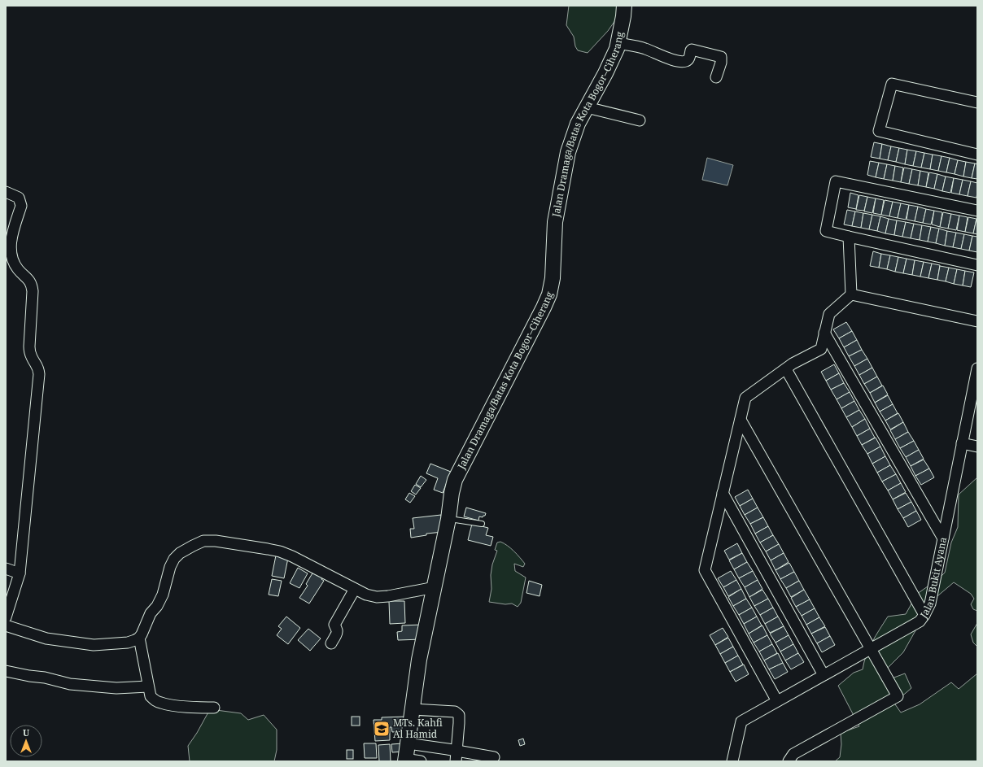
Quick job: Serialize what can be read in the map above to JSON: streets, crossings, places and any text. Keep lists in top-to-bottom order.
{
  "streets": {
    "street": ["Jalan Dramaga/Batas Kota Bogor–Ciherang", "Jalan Bukit Ayana"]
  },
  "places": {
    "school or university": ["MTs. Kahfi Al Hamid"]
  },
  "north": "top"
}
